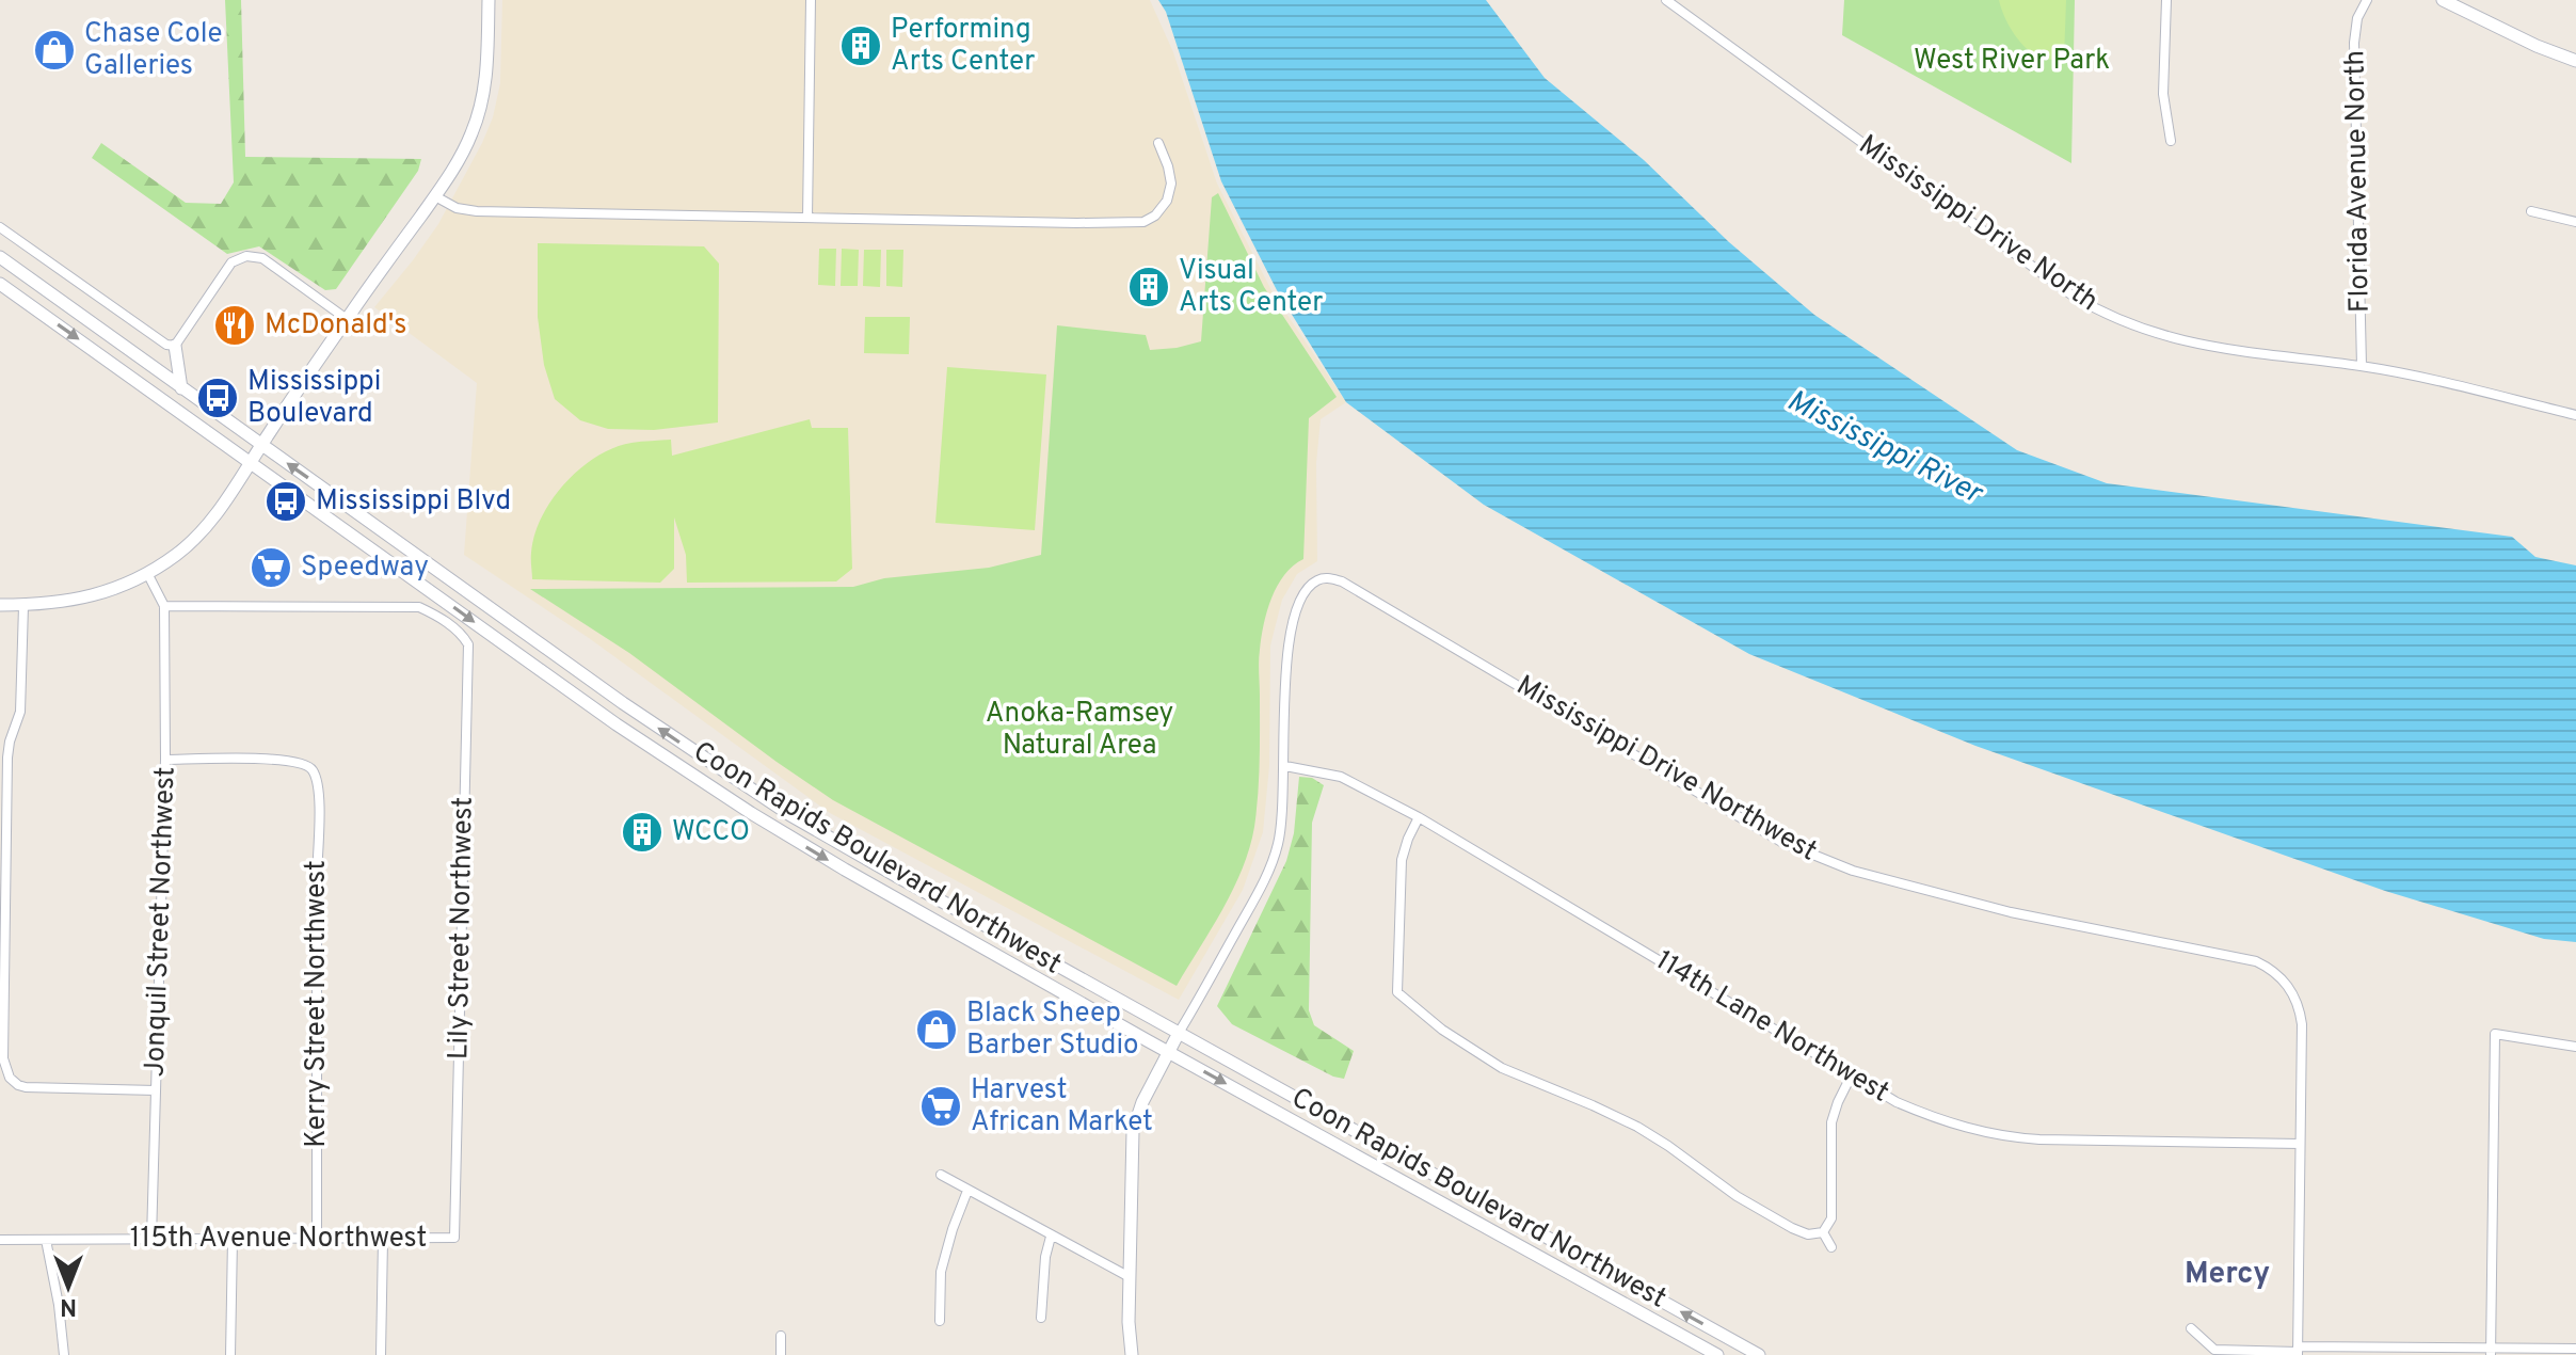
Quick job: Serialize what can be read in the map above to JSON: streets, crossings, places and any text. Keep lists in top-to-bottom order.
{
  "streets": {
    "main road": ["Coon Rapids Boulevard Northwest"],
    "street": [
      "Florida Avenue North",
      "Mississippi Drive North",
      "Mississippi Drive Northwest",
      "Jonquil Street Northwest",
      "Lily Street Northwest",
      "Kerry Street Northwest",
      "114th Lane Northwest",
      "115th Avenue Northwest"
    ]
  },
  "crossings": [
    ["Florida Avenue North", "Mississippi Drive North"],
    ["Mississippi Drive Northwest", "114th Lane Northwest"],
    ["Jonquil Street Northwest", "Lily Street Northwest"],
    ["Jonquil Street Northwest", "Kerry Street Northwest"],
    ["Jonquil Street Northwest", "115th Avenue Northwest"],
    ["Lily Street Northwest", "115th Avenue Northwest"],
    ["Kerry Street Northwest", "115th Avenue Northwest"]
  ],
  "districts": ["Mercy"],
  "water": ["Mississippi River"],
  "parks": ["West River Park", "Anoka-Ramsey Natural Area"],
  "places": {
    "building": ["Performing Arts Center", "Visual Arts Center", "WCCO"],
    "shop": ["Chase Cole Galleries", "Black Sheep Barber Studio"],
    "restaurant": ["McDonald's"],
    "bus stop": ["Mississippi Boulevard", "Mississippi Blvd"],
    "supermarket": ["Speedway", "Harvest African Market"]
  },
  "north": "bottom"
}
